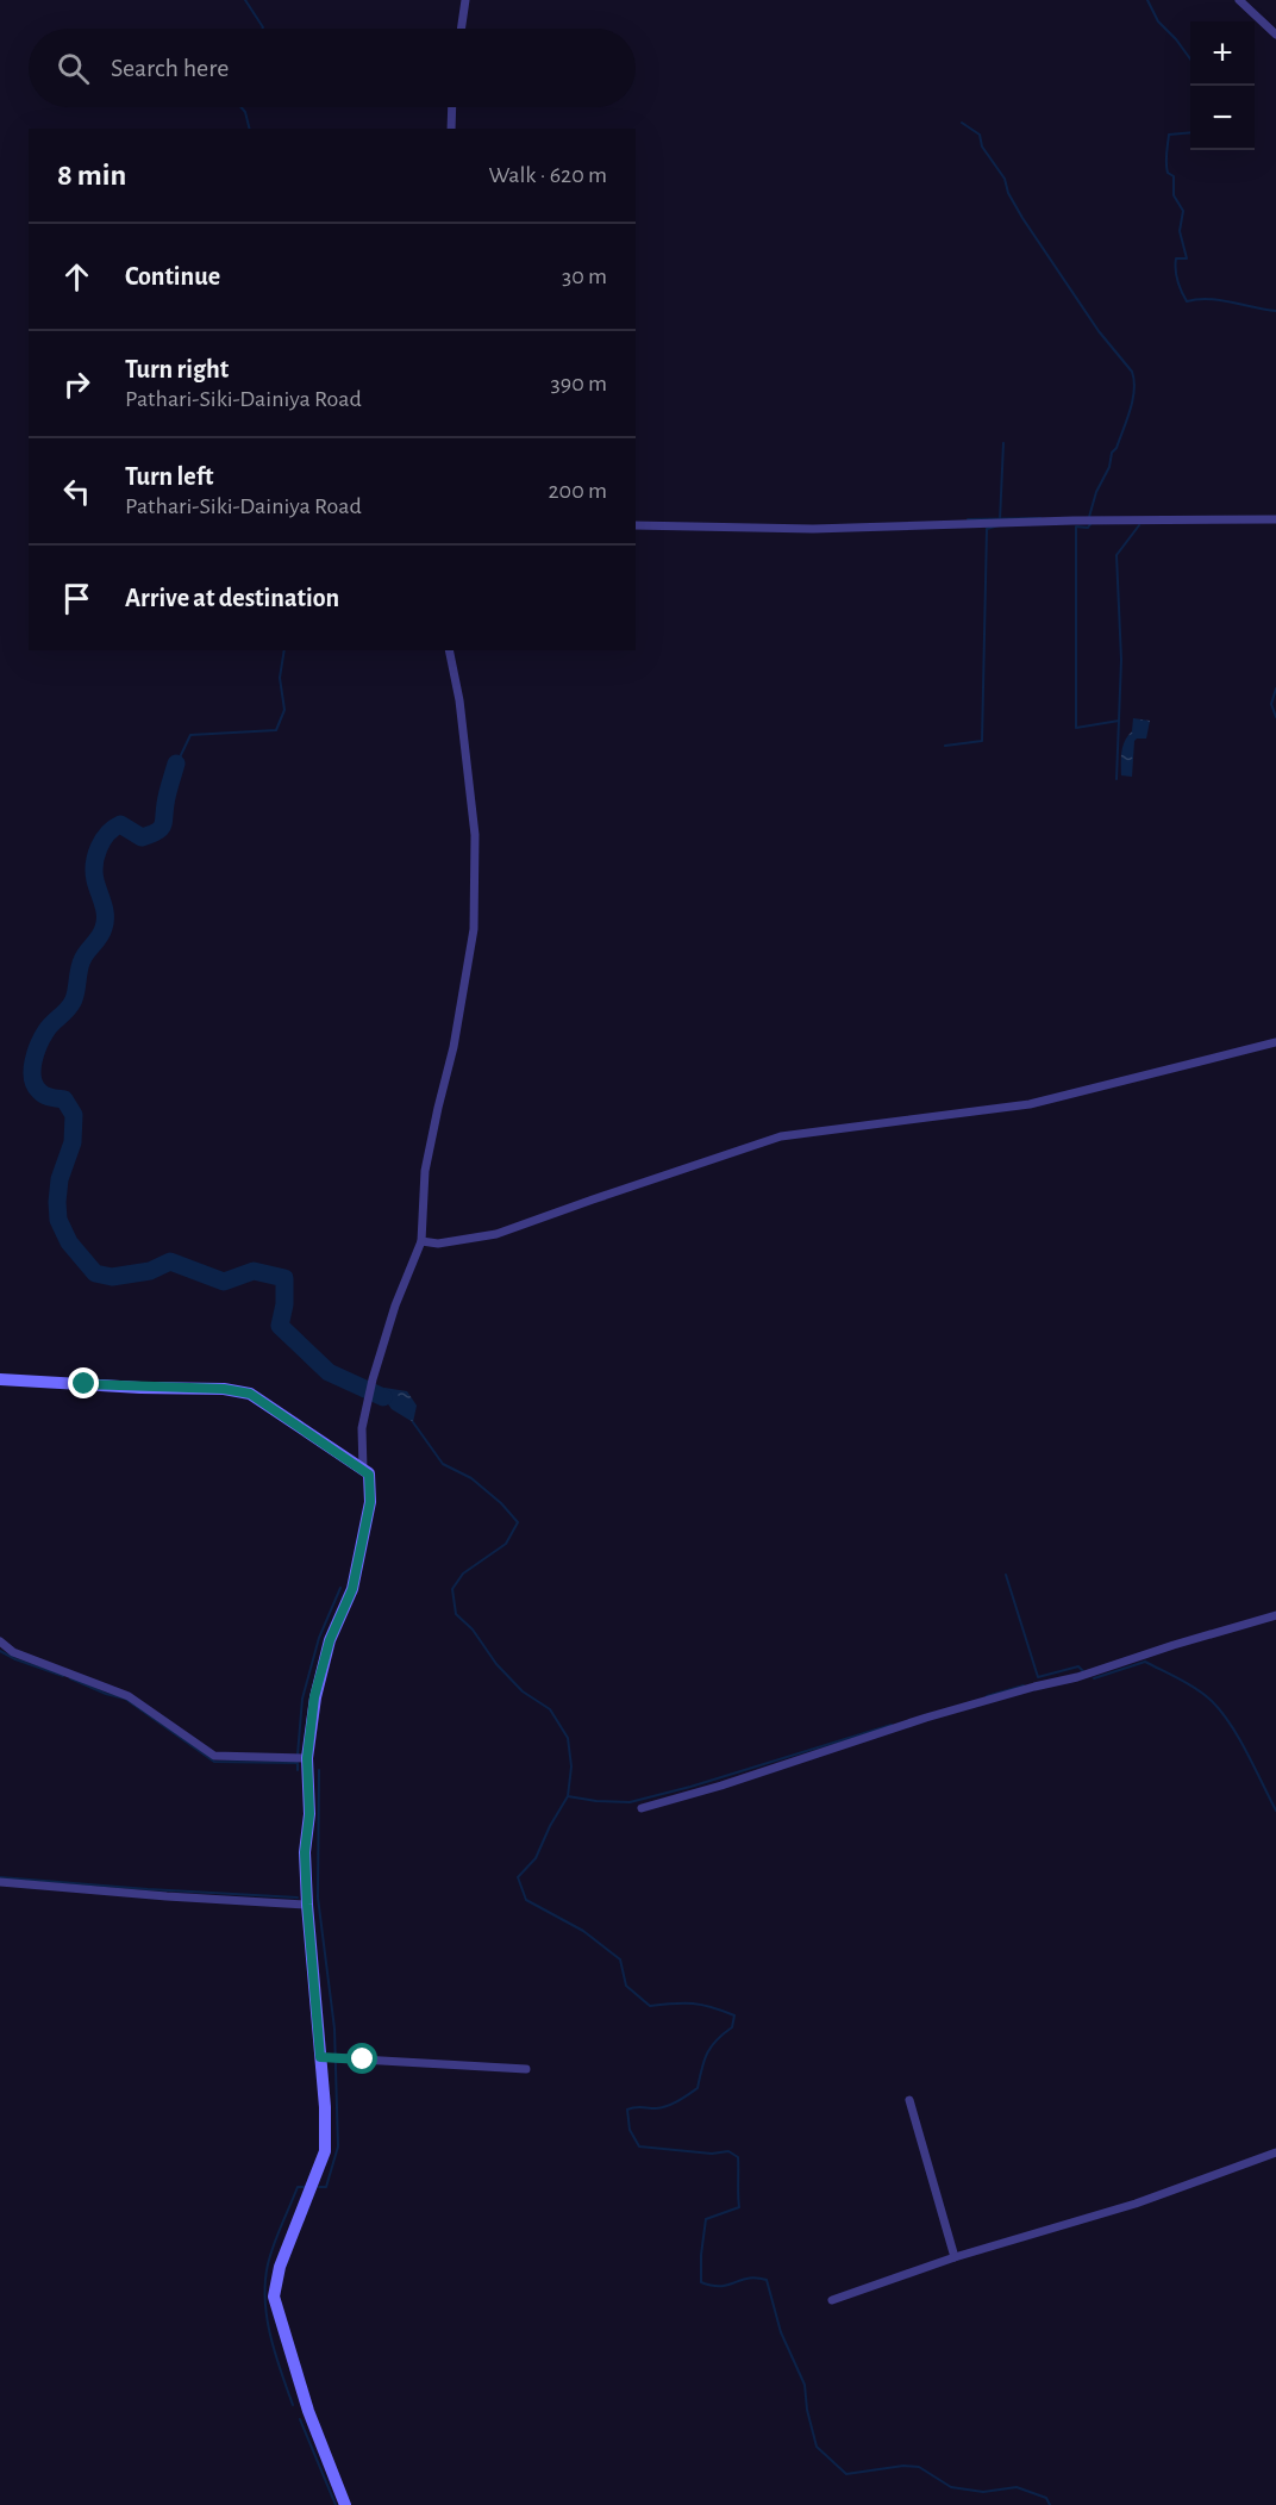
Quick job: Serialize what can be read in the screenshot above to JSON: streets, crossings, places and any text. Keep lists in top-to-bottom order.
{
  "page": {
    "map_buttons": ["+", "−"],
    "search": "Search here",
    "heading": ["8 min", "Walk · 620 m"],
    "list": [
      ["Continue", "30 m"],
      ["Turn right", "Pathari-Siki-Dainiya Road", "390 m"],
      ["Turn left", "Pathari-Siki-Dainiya Road", "200 m"],
      "Arrive at destination"
    ]
  }
}
